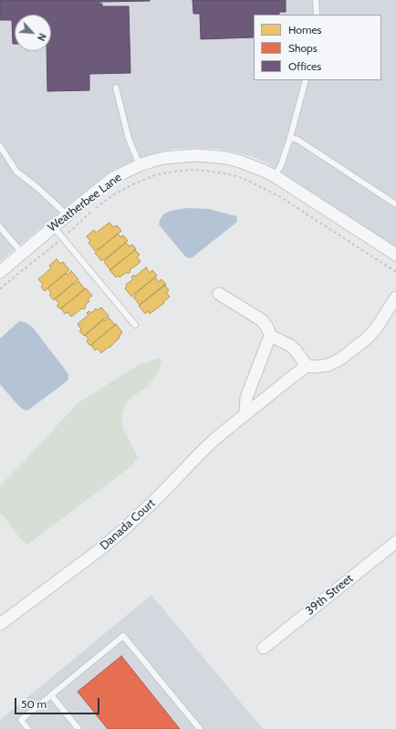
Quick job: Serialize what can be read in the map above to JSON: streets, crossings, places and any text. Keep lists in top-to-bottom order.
{
  "streets": {
    "street": ["Weatherbee Lane", "Danada Court", "39th Street"]
  },
  "legend": ["Homes", "Shops", "Offices"],
  "scale_bar": "50 m",
  "north": "bottom right"
}
